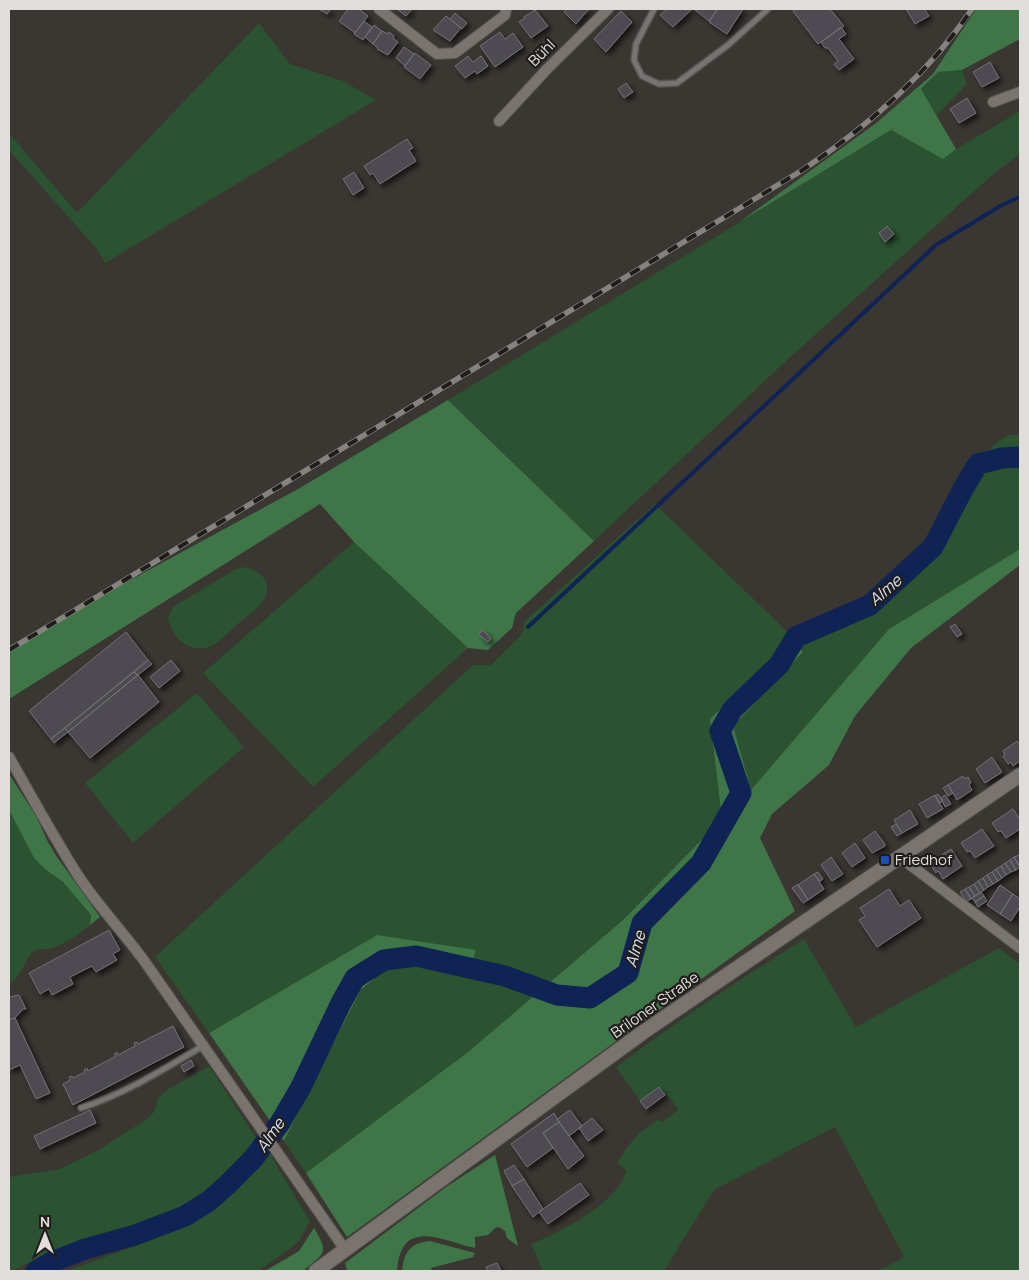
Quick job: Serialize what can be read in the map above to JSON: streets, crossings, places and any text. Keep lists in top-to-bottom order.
{
  "streets": {
    "main road": ["Briloner Straße"],
    "street": ["Bühl"]
  },
  "water": ["Alme"],
  "places": {
    "transit": ["Friedhof"]
  },
  "north": "top"
}
